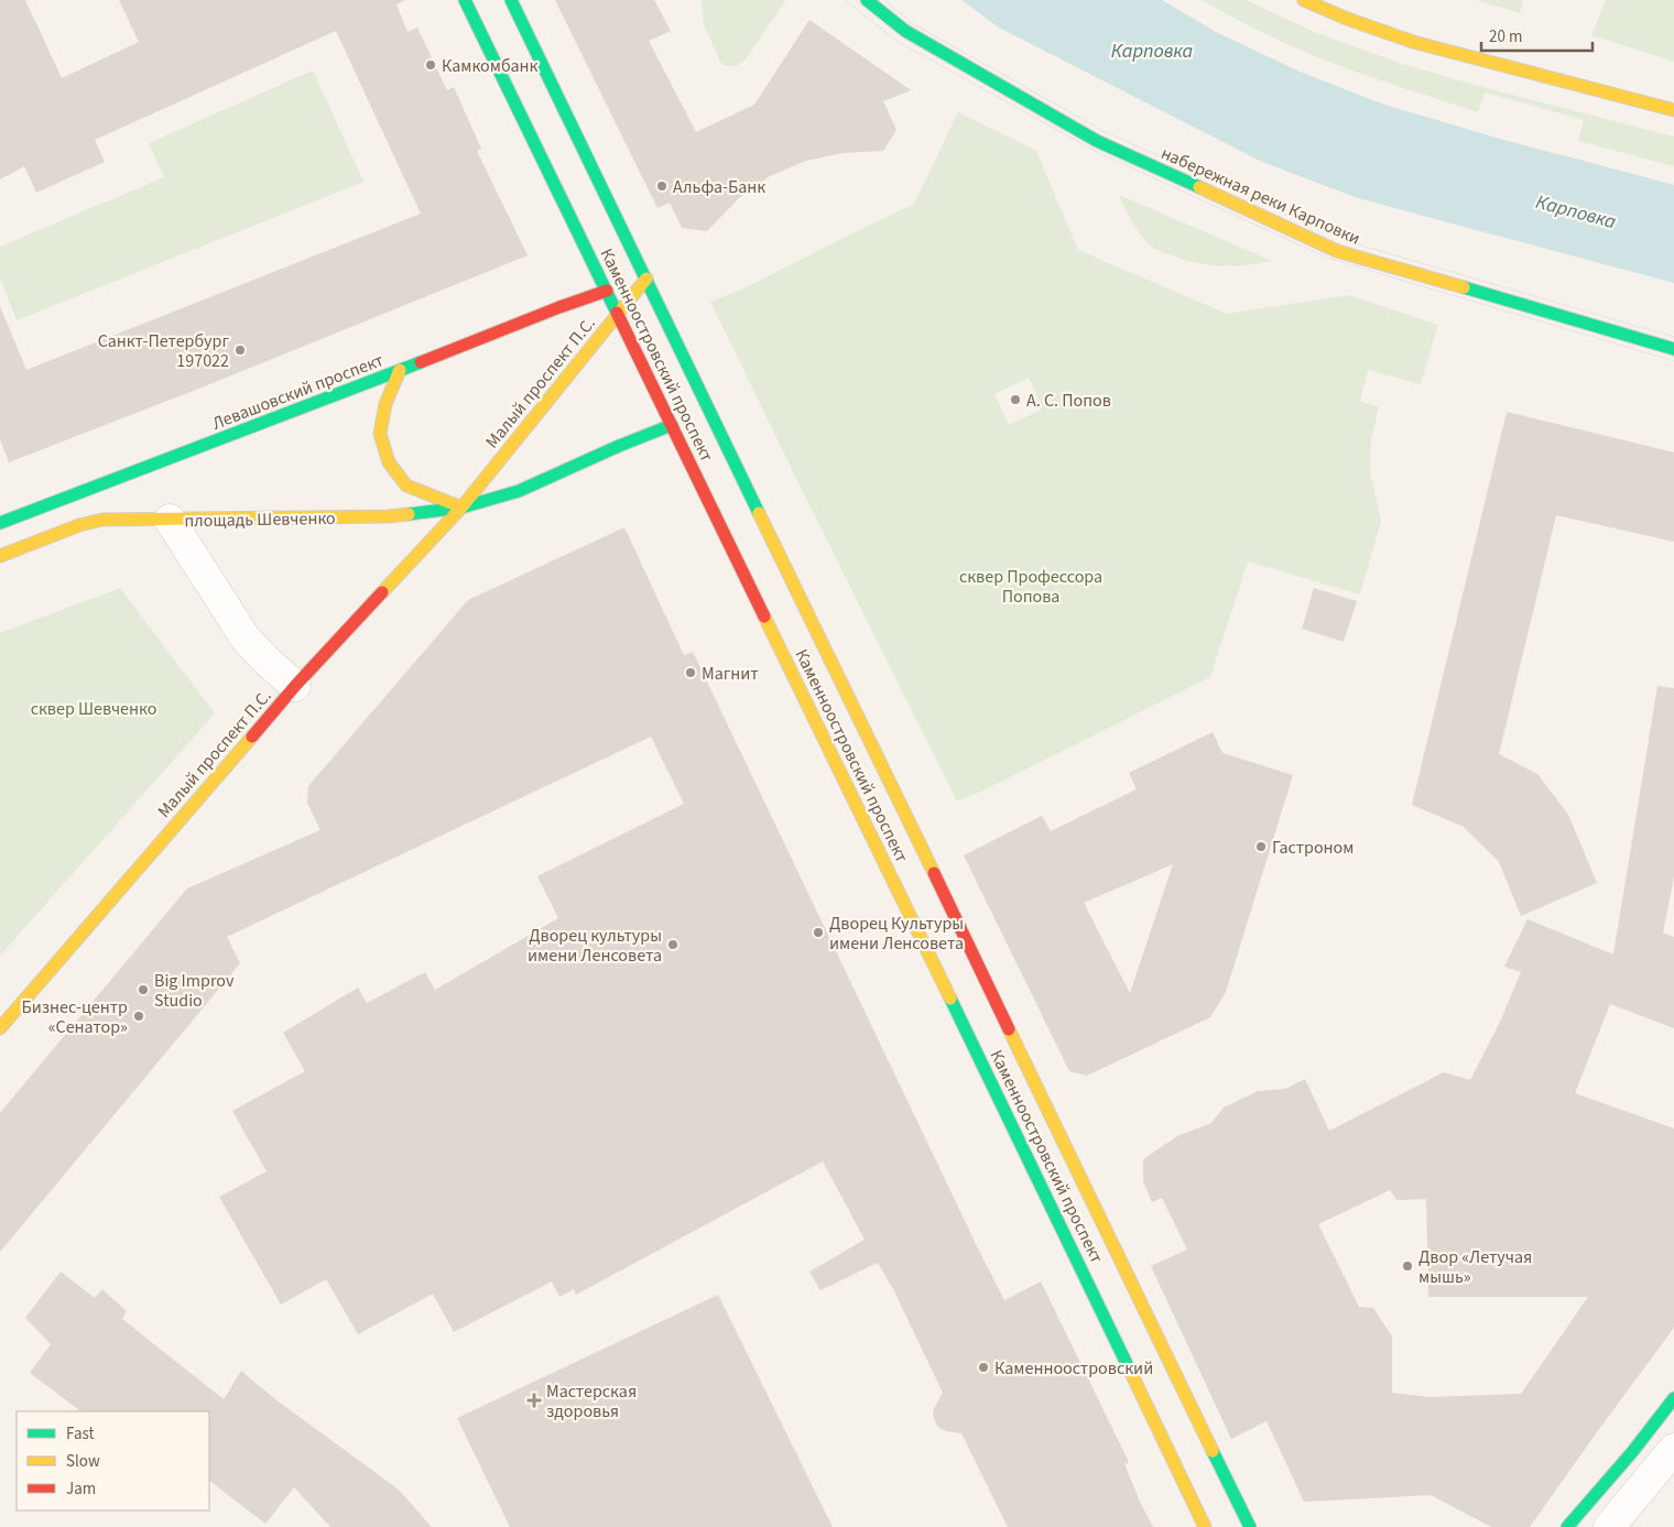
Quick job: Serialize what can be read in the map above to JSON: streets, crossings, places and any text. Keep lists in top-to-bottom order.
{
  "streets": {
    "street": [
      "набережная реки Карповки",
      "Каменноостровский проспект",
      "Малый проспект П.С.",
      "Левашовский проспект",
      "площадь Шевченко"
    ]
  },
  "crossings": [
    ["Каменноостровский проспект", "Малый проспект П.С."],
    ["Каменноостровский проспект", "Левашовский проспект"],
    ["Малый проспект П.С.", "площадь Шевченко"]
  ],
  "water": ["Карповка"],
  "parks": ["сквер Профессора Попова", "сквер Шевченко"],
  "places": {
    "other": [
      "Камкомбанк",
      "Альфа-Банк",
      "Санкт-Петербург 197022",
      "А. С. Попов",
      "Магнит",
      "Гастроном",
      "Дворец Культуры имени Ленсовета",
      "Дворец культуры имени Ленсовета",
      "Big Improv Studio",
      "Бизнес-центр «Сенатор»",
      "Двор «Летучая мышь»",
      "Каменноостровский"
    ],
    "health": ["Мастерская здоровья"]
  },
  "legend": ["Fast", "Slow", "Jam"],
  "scale_bar": "20 m"
}
